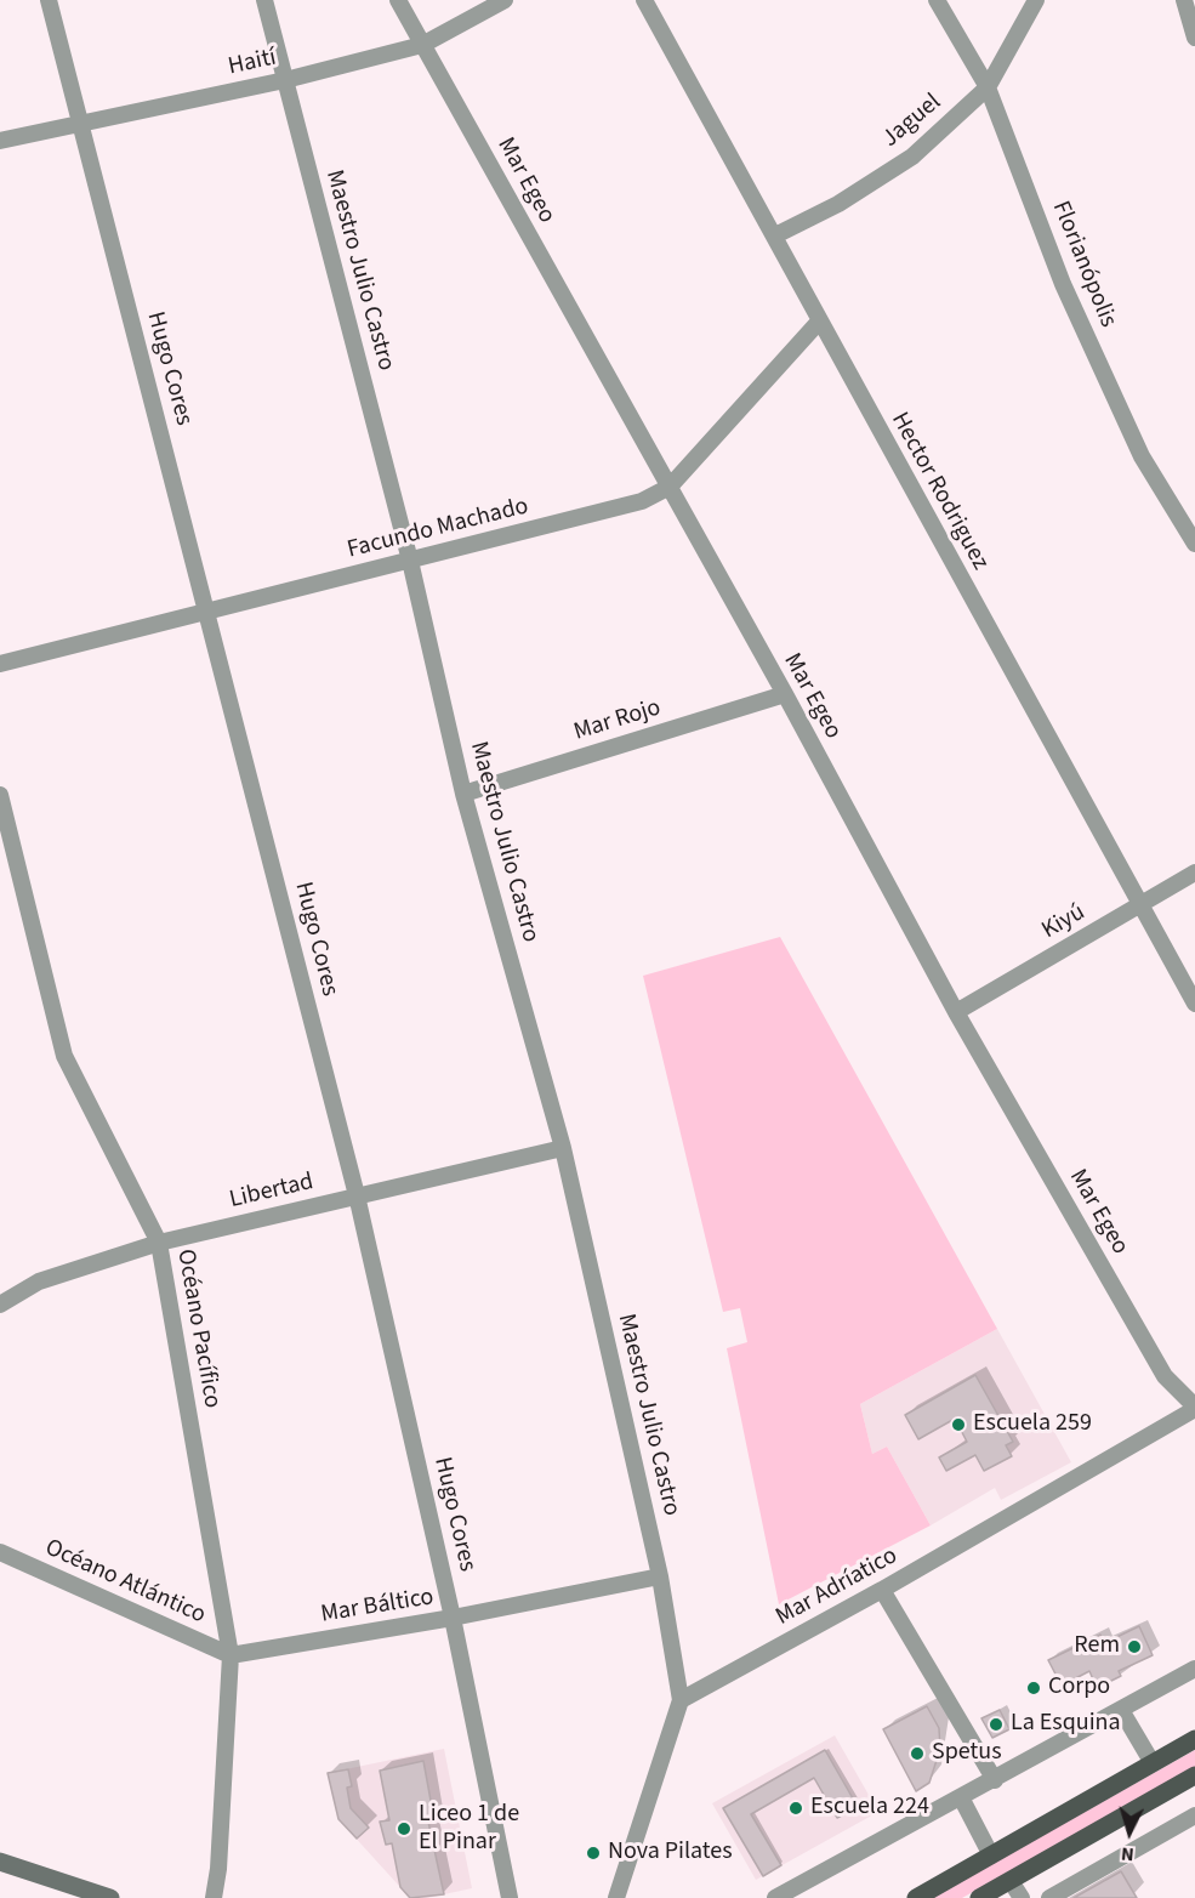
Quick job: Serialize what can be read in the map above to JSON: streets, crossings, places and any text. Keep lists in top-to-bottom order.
{
  "streets": {
    "street": [
      "Haití",
      "Jaguel",
      "Mar Egeo",
      "Florianópolis",
      "Maestro Julio Castro",
      "Hugo Cores",
      "Hector Rodriguez",
      "Facundo Machado",
      "Mar Rojo",
      "Kiyú",
      "Libertad",
      "Océano Pacífico",
      "Océano Atlántico",
      "Mar Adríatico",
      "Mar Báltico"
    ]
  },
  "crossings": [
    ["Haití", "Mar Egeo"],
    ["Haití", "Maestro Julio Castro"],
    ["Haití", "Hugo Cores"],
    ["Jaguel", "Florianópolis"],
    ["Jaguel", "Hector Rodriguez"],
    ["Mar Egeo", "Facundo Machado"],
    ["Mar Egeo", "Mar Rojo"],
    ["Mar Egeo", "Kiyú"],
    ["Mar Egeo", "Mar Adríatico"],
    ["Maestro Julio Castro", "Facundo Machado"],
    ["Maestro Julio Castro", "Mar Rojo"],
    ["Maestro Julio Castro", "Libertad"],
    ["Maestro Julio Castro", "Mar Adríatico"],
    ["Maestro Julio Castro", "Mar Báltico"],
    ["Hugo Cores", "Facundo Machado"],
    ["Hugo Cores", "Libertad"],
    ["Hugo Cores", "Mar Báltico"],
    ["Hector Rodriguez", "Facundo Machado"],
    ["Hector Rodriguez", "Kiyú"],
    ["Libertad", "Océano Pacífico"],
    ["Océano Pacífico", "Océano Atlántico"],
    ["Océano Pacífico", "Mar Báltico"],
    ["Océano Atlántico", "Mar Báltico"]
  ],
  "places": [
    "Escuela 259",
    "Rem",
    "Corpo",
    "La Esquina",
    "Spetus",
    "Escuela 224",
    "Liceo 1 de El Pinar",
    "Nova Pilates"
  ],
  "north": "bottom"
}
